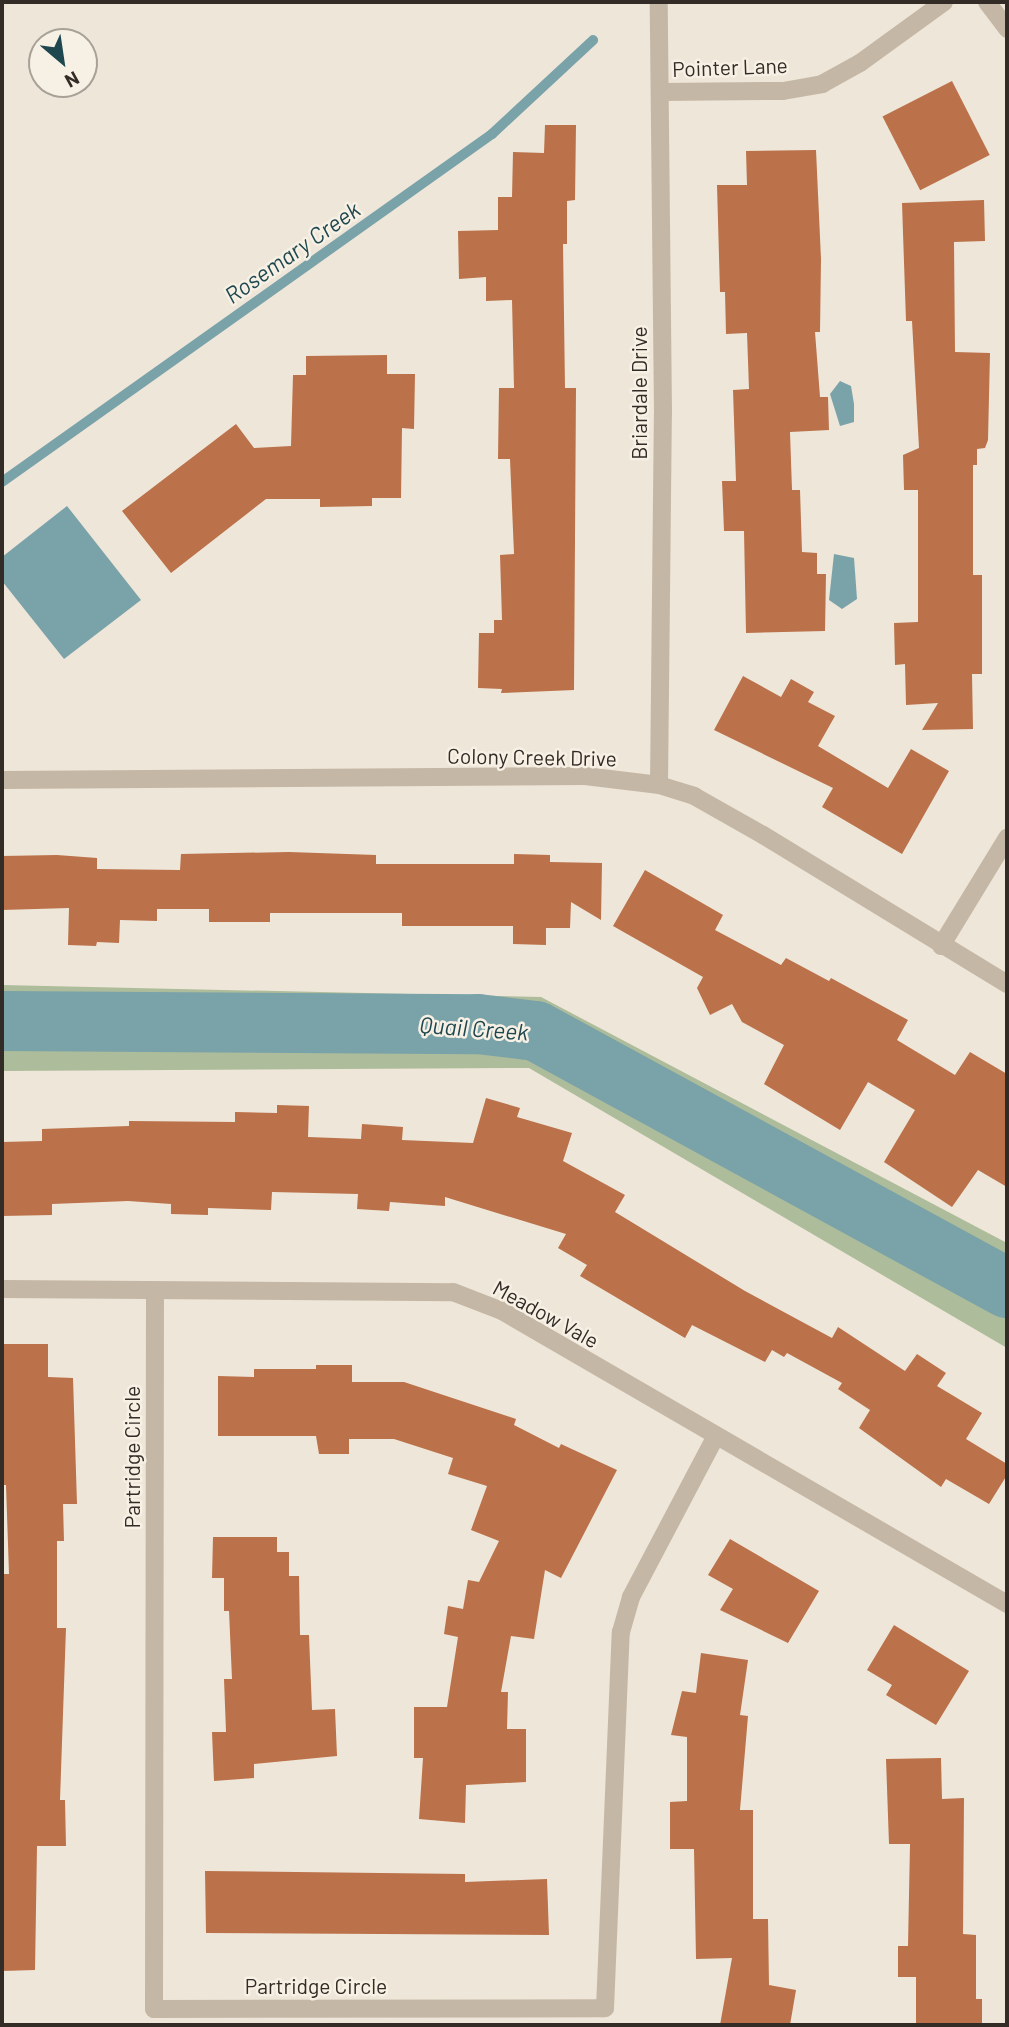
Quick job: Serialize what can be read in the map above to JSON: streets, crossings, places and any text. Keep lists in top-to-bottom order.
{
  "streets": {
    "street": [
      "Pointer Lane",
      "Briardale Drive",
      "Colony Creek Drive",
      "Meadow Vale",
      "Partridge Circle"
    ]
  },
  "crossings": [
    ["Pointer Lane", "Briardale Drive"],
    ["Briardale Drive", "Colony Creek Drive"],
    ["Meadow Vale", "Partridge Circle"]
  ],
  "water": ["Rosemary Creek", "Quail Creek"],
  "north": "bottom right"
}
